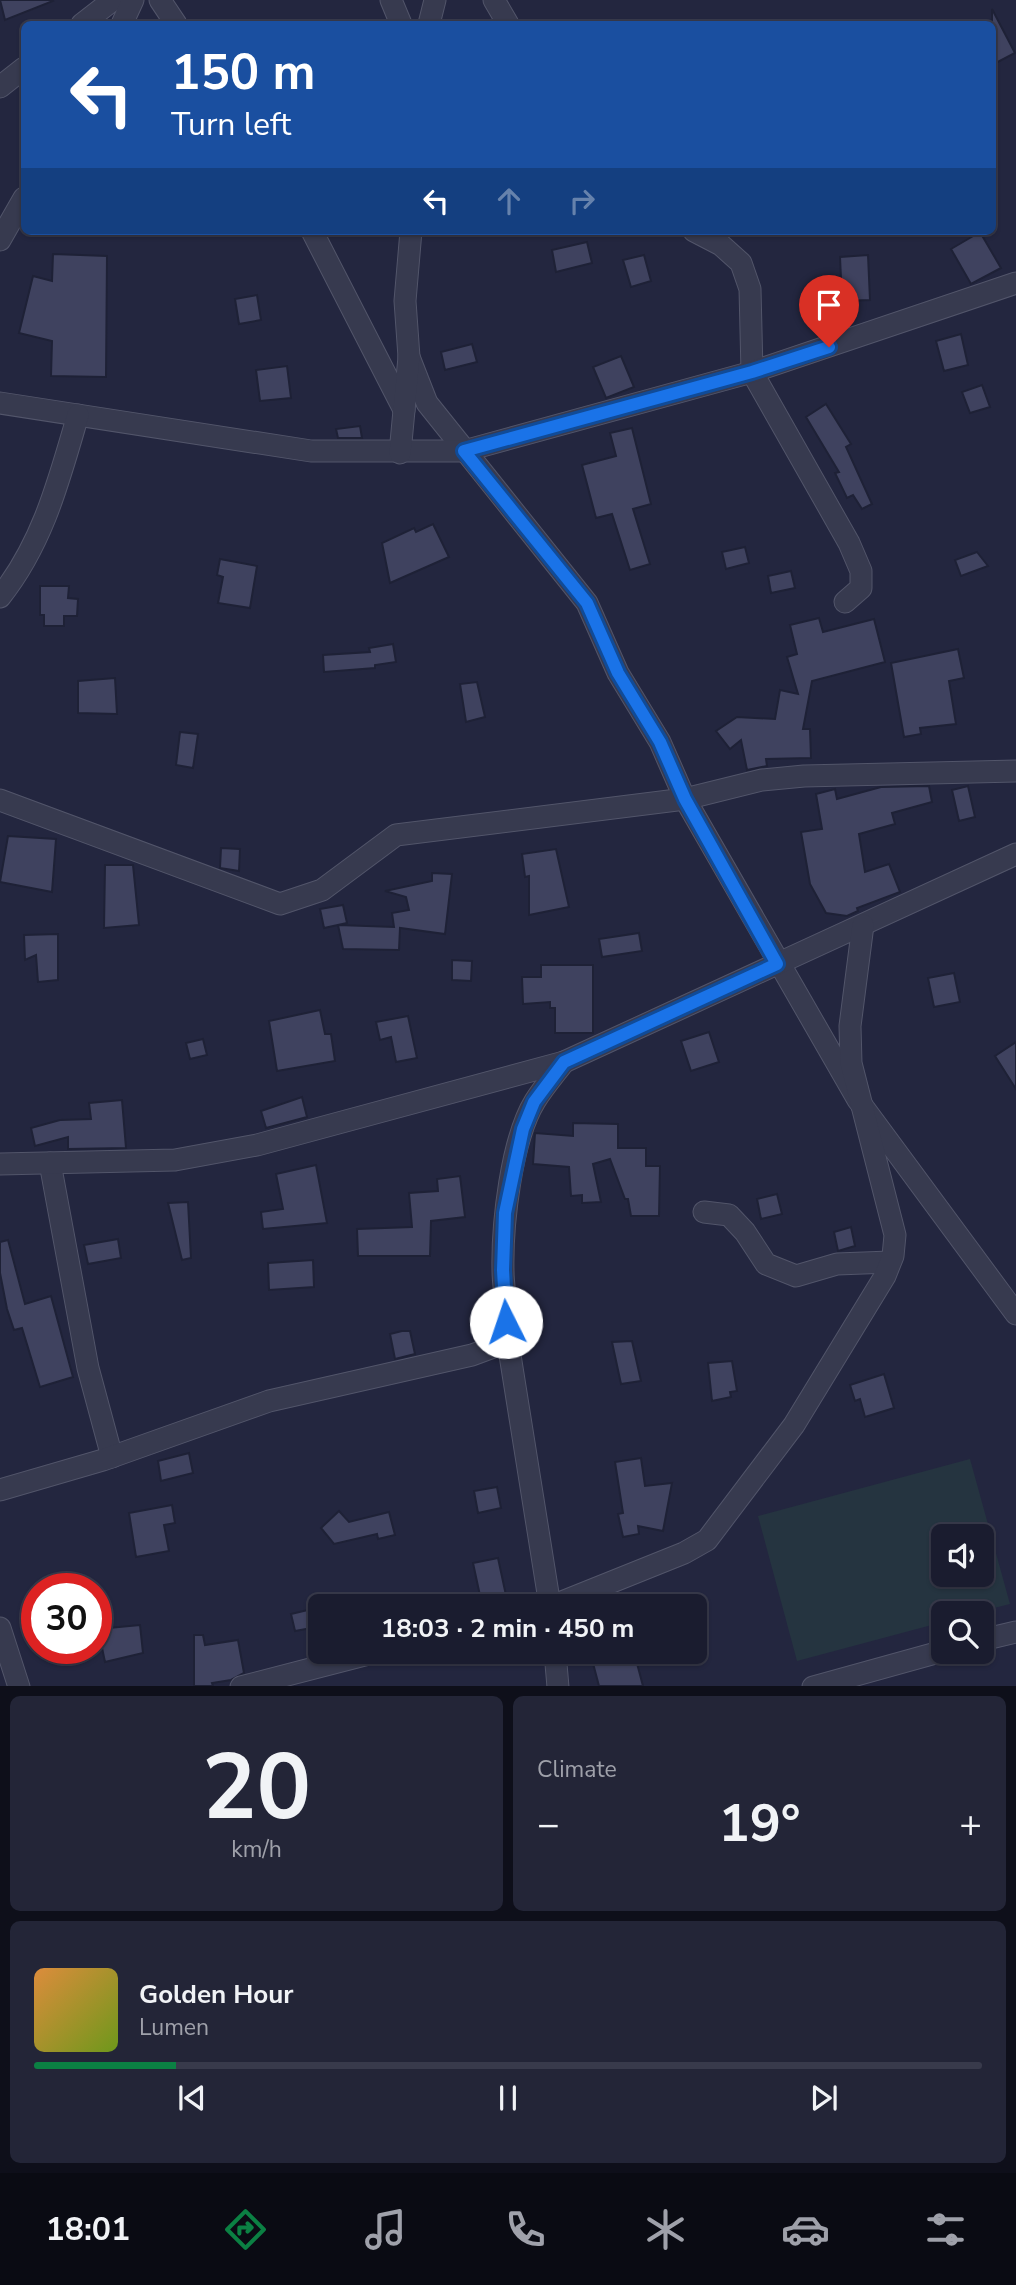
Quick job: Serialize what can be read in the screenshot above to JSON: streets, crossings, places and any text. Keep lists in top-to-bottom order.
{
  "page": {
    "turn": ["150 m", "Turn left"],
    "limit": "30",
    "trip": "18:03 · 2 min · 450 m",
    "tile": [
      ["20", "km/h"],
      "Climate"
    ],
    "heat": ["−", "19°", "+"],
    "song": ["Golden Hour", "Lumen"],
    "tabs": "18:01"
  }
}
